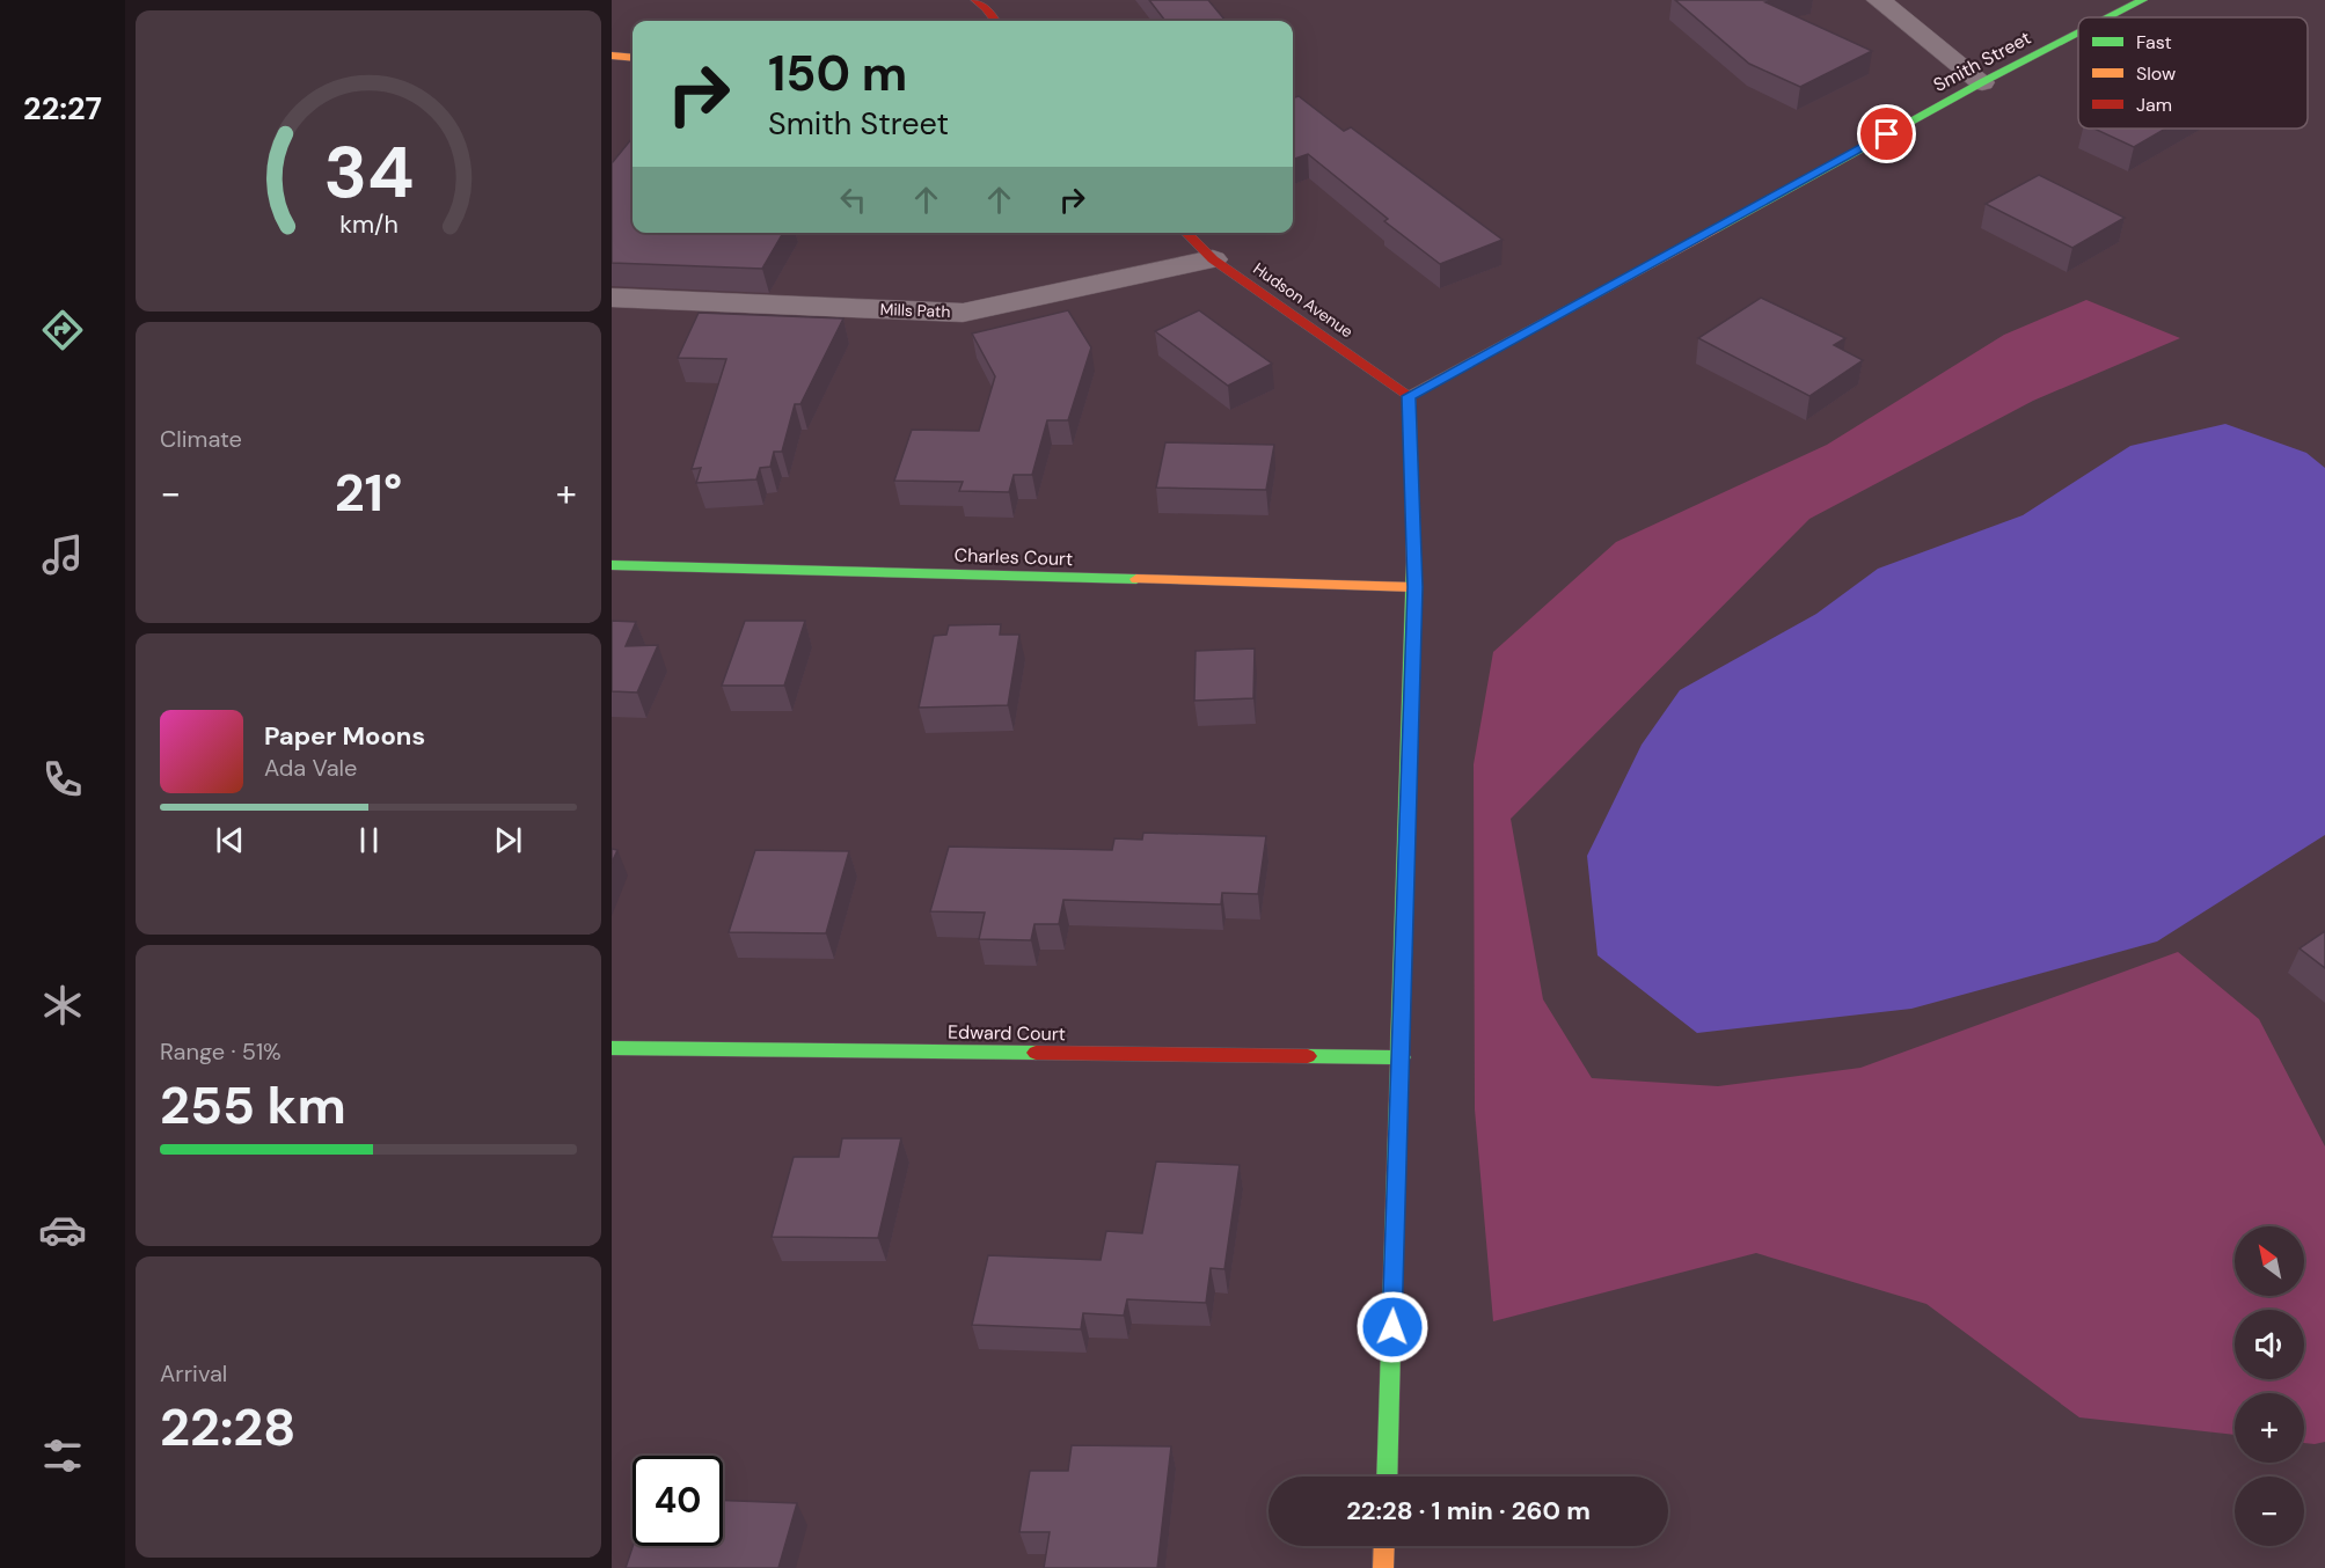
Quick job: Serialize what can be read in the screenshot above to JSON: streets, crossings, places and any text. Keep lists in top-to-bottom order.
{
  "streets": {
    "street": [
      "Smith Street",
      "Hudson Avenue",
      "Mills Path",
      "Charles Court",
      "Edward Court"
    ]
  },
  "crossings": [
    ["Smith Street", "Hudson Avenue"],
    ["Hudson Avenue", "Mills Path"]
  ],
  "legend": ["Fast", "Slow", "Jam"],
  "north": "top left",
  "page": {
    "tabs": "22:27",
    "turn": ["150 m", "Smith Street"],
    "tile": [
      "Climate",
      ["Range · 51%", "255 km"],
      ["Arrival", "22:28"]
    ],
    "heat": ["−", "21°", "+"],
    "song": ["Paper Moons", "Ada Vale"],
    "map_buttons": ["+", "−"],
    "limit": "40",
    "trip": "22:28 · 1 min · 260 m",
    "gauge": ["34", "km/h"]
  }
}
